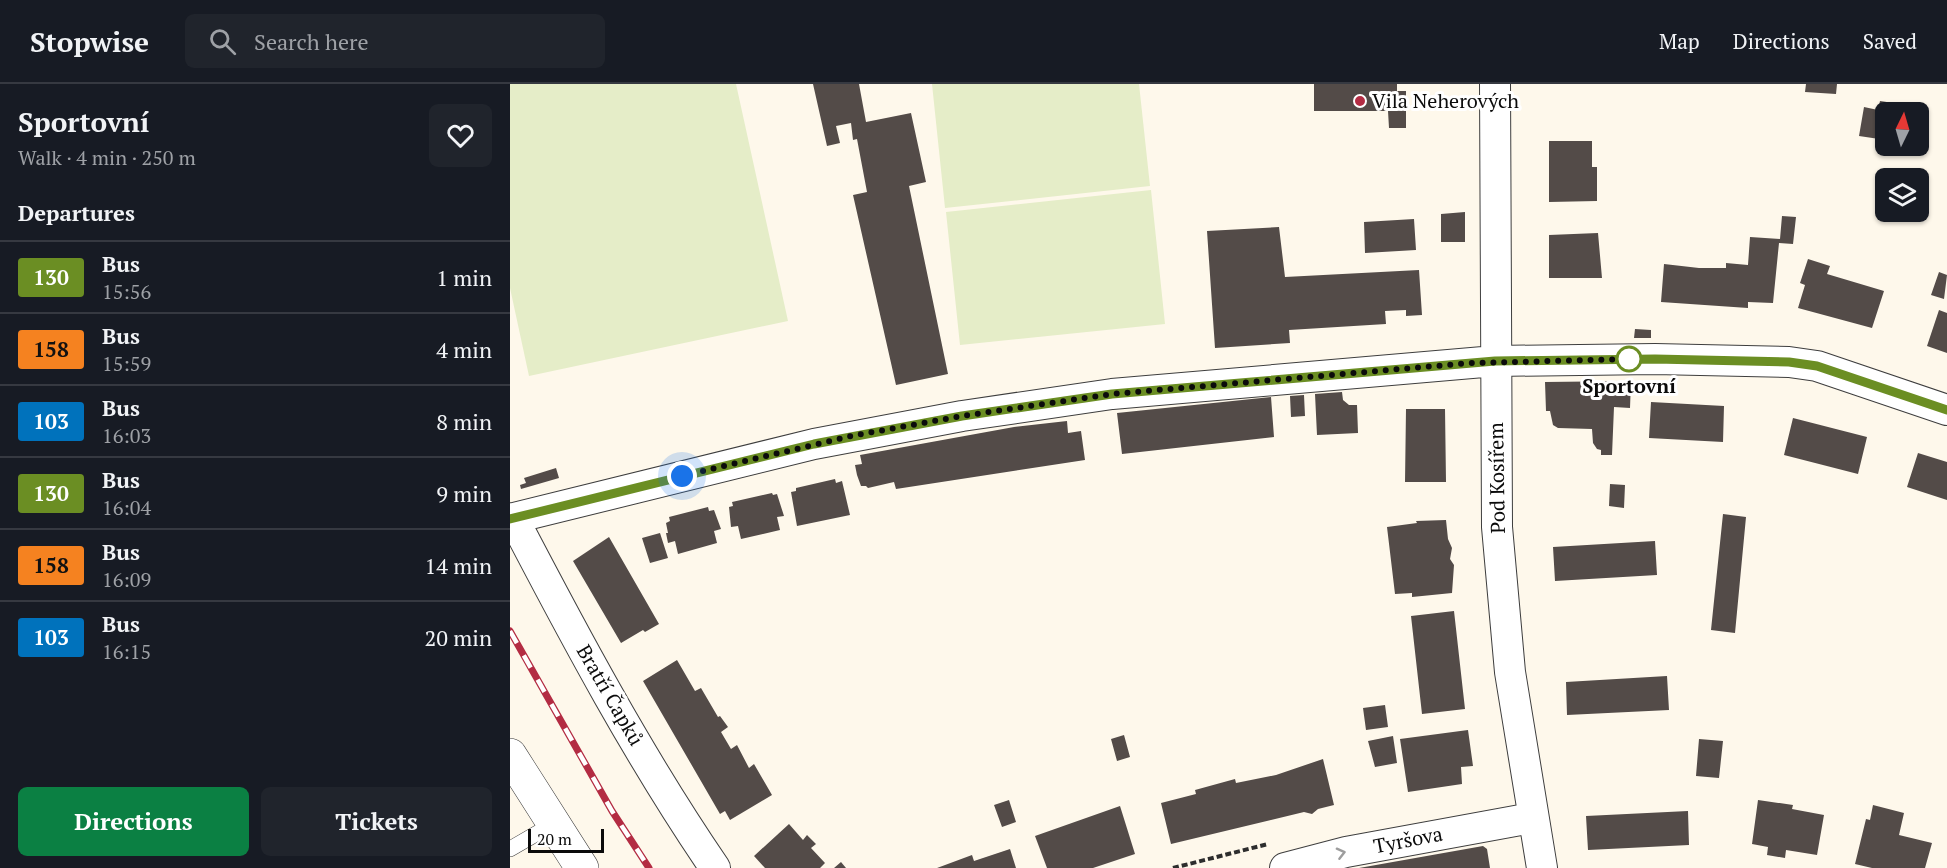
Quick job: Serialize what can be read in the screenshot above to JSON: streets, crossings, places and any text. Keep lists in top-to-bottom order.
{
  "streets": {
    "street": ["Pod Kosířem", "Bratří Čapků", "Tyršova"]
  },
  "crossings": [
    ["Pod Kosířem", "Tyršova"]
  ],
  "one_way": ["Tyršova"],
  "places": ["Vila Neherových", "Sportovní"],
  "lines": ["bus line 130"],
  "scale_bar": "20 m",
  "north": "top",
  "page": {
    "header": "Stopwise",
    "search": "Search here",
    "nav": ["Map", "Directions", "Saved"],
    "heading": [
      ["Sportovní", "Walk · 4 min · 250 m"],
      "Departures"
    ],
    "list": [
      {
        "mark": "130",
        "name": "Bus",
        "note": "15:56",
        "value": "1 min"
      },
      {
        "mark": "158",
        "name": "Bus",
        "note": "15:59",
        "value": "4 min"
      },
      {
        "mark": "103",
        "name": "Bus",
        "note": "16:03",
        "value": "8 min"
      },
      {
        "mark": "130",
        "name": "Bus",
        "note": "16:04",
        "value": "9 min"
      },
      {
        "mark": "158",
        "name": "Bus",
        "note": "16:09",
        "value": "14 min"
      },
      {
        "mark": "103",
        "name": "Bus",
        "note": "16:15",
        "value": "20 min"
      }
    ],
    "buttons": ["Directions", "Tickets"],
    "scale": "20 m"
  }
}
